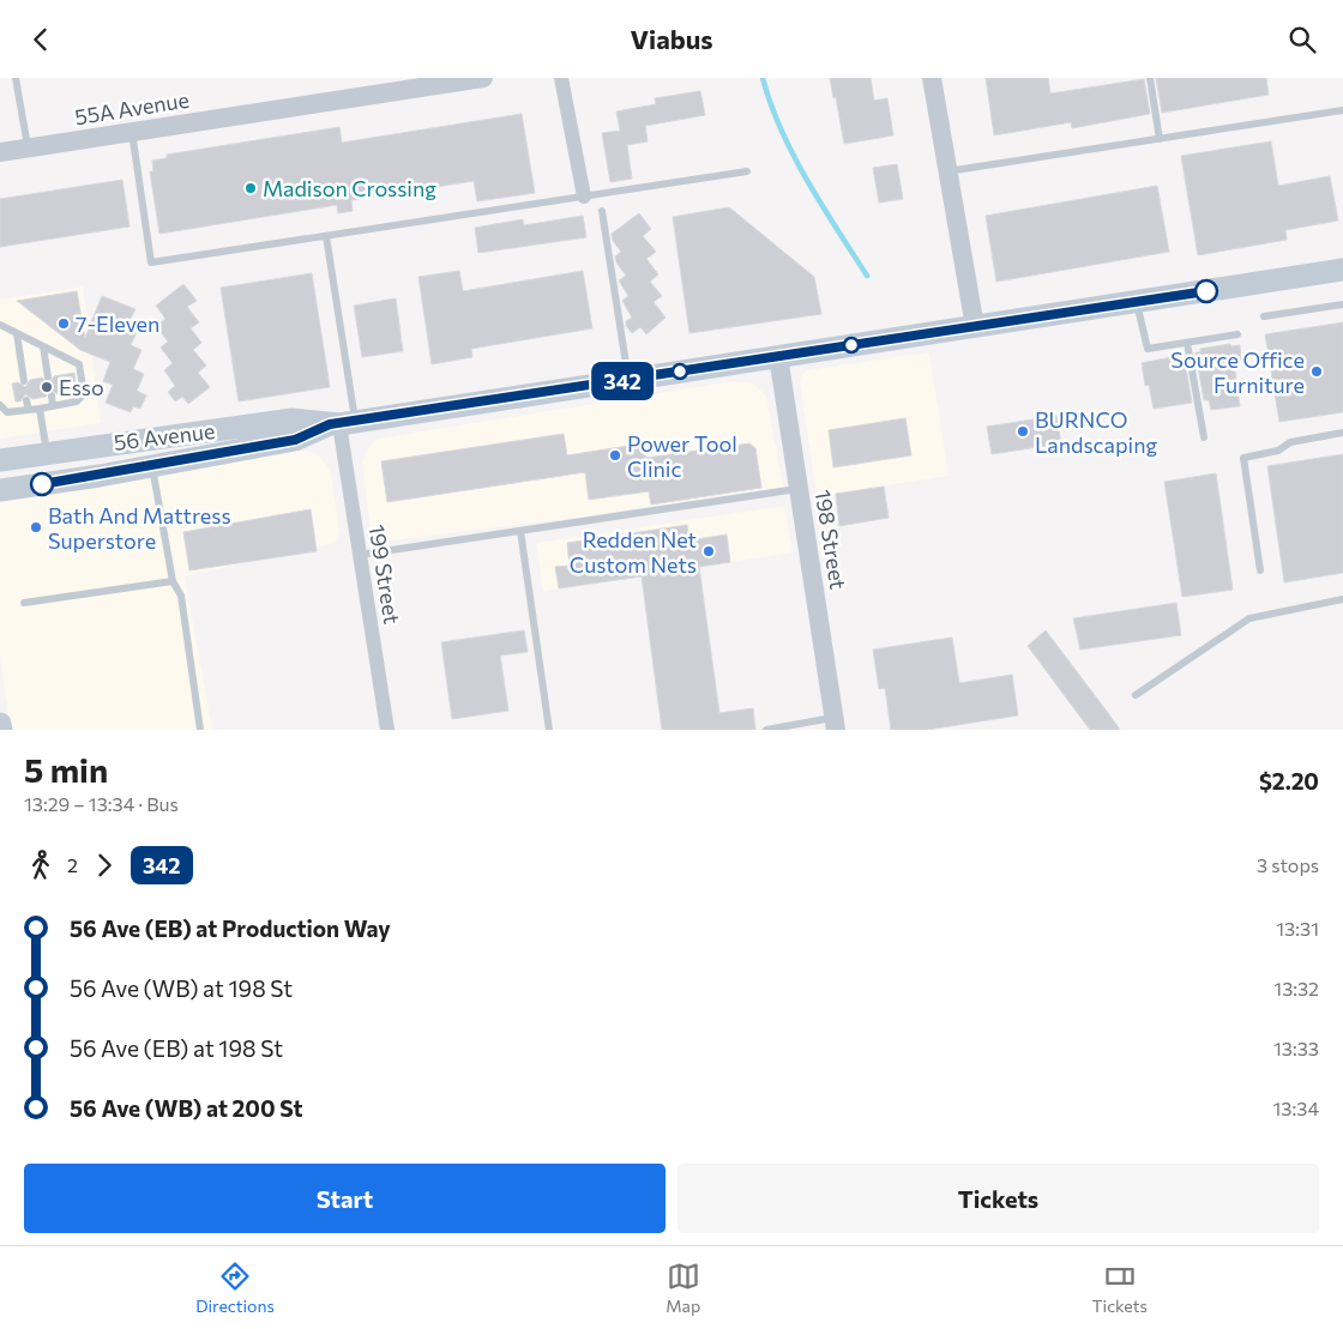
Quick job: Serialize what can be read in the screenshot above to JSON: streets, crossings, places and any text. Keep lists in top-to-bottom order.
{
  "streets": {
    "main road": ["56 Avenue"],
    "street": ["55A Avenue", "198 Street", "199 Street"]
  },
  "crossings": [
    ["56 Avenue", "198 Street"],
    ["56 Avenue", "199 Street"]
  ],
  "places": [
    "Madison Crossing",
    "7-Eleven",
    "Source Office Furniture",
    "Esso",
    "BURNCO Landscaping",
    "Power Tool Clinic",
    "Bath And Mattress Superstore",
    "Redden Net Custom Nets"
  ],
  "lines": ["bus line 342"],
  "page": {
    "header": "Viabus",
    "on_map": "342",
    "heading": ["5 min", "13:29 – 13:34 · Bus", "$2.20"],
    "legs": ["2", "342", "3 stops"],
    "list": [
      {
        "name": "56 Ave (EB) at Production Way",
        "value": "13:31"
      },
      {
        "name": "56 Ave (WB) at 198 St",
        "value": "13:32"
      },
      {
        "name": "56 Ave (EB) at 198 St",
        "value": "13:33"
      },
      {
        "name": "56 Ave (WB) at 200 St",
        "value": "13:34"
      }
    ],
    "buttons": ["Start", "Tickets"],
    "tabs": ["Directions", "Map", "Tickets"]
  }
}
